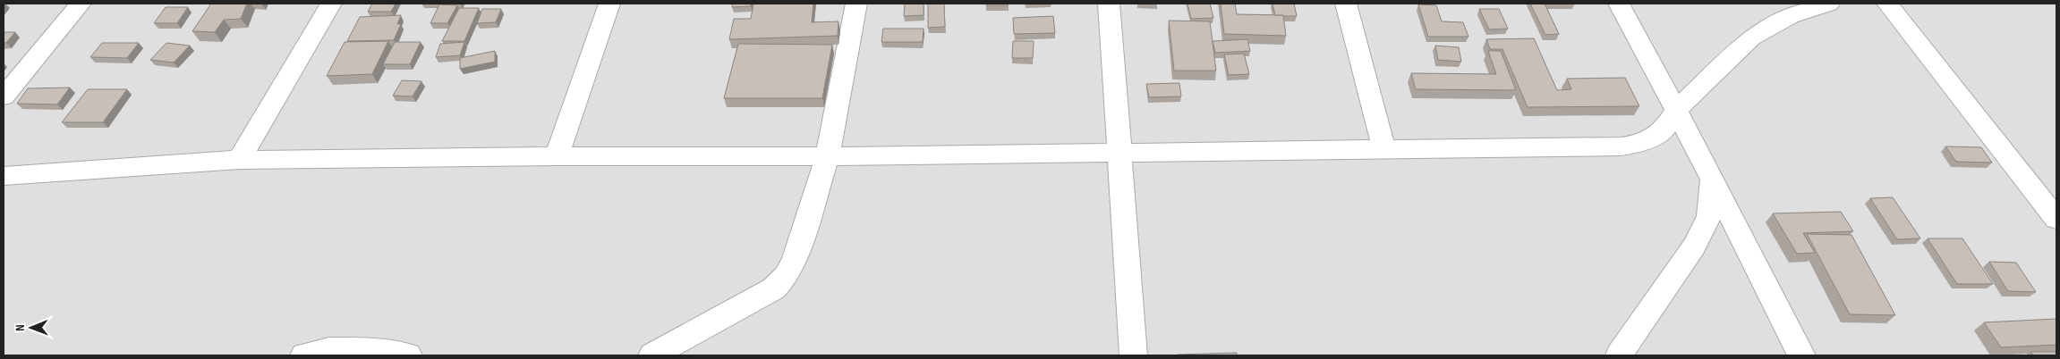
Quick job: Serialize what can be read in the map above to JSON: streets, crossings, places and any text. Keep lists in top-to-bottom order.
{
  "north": "left"
}
